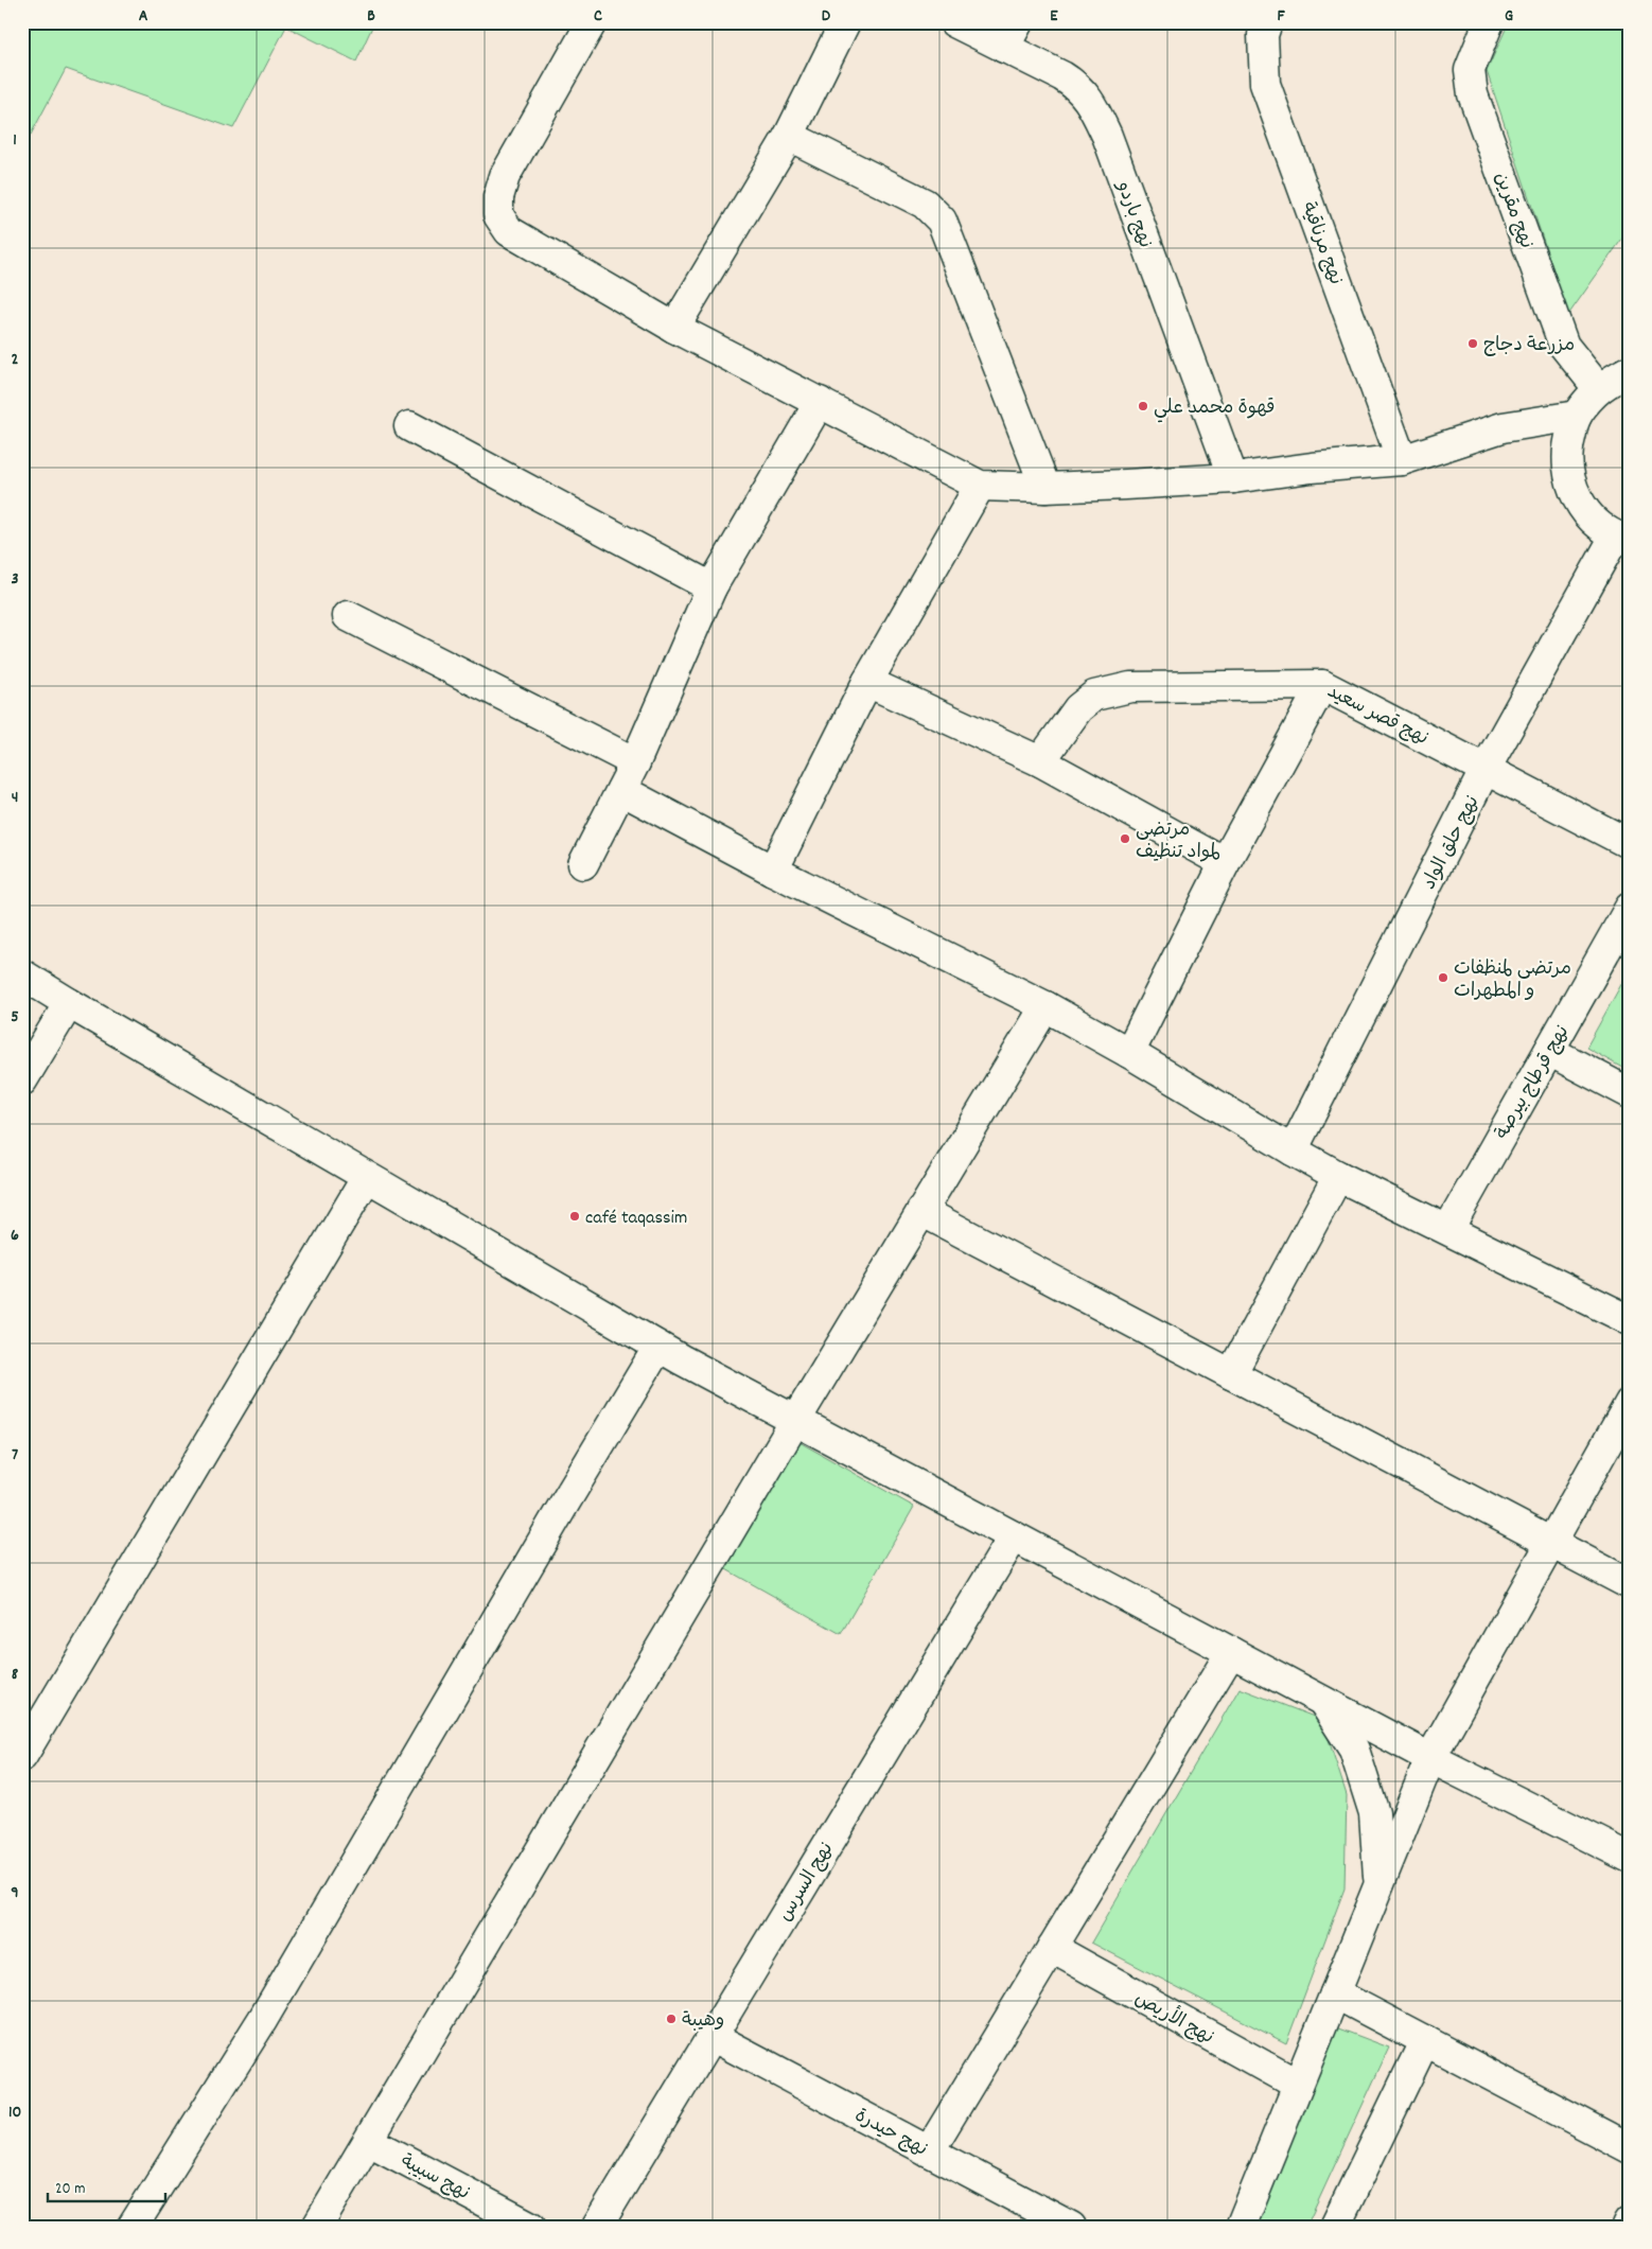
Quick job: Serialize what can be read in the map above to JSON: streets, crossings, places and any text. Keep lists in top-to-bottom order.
{
  "streets": {
    "street": [
      "نهج مقرين",
      "نهج باردو",
      "نهج مرناقية",
      "نهج قصر سعيد",
      "نهج حلق الواد",
      "نهج قرطاج بيرصة",
      "نهج السرس",
      "نهج الأريص",
      "نهج حيدرة",
      "نهج سبيبة"
    ]
  },
  "crossings": [
    ["نهج قصر سعيد", "نهج حلق الواد"],
    ["نهج السرس", "نهج حيدرة"]
  ],
  "places": [
    "مزرعة دجاج",
    "قهوة محمد علي",
    "مرتضى لمواد تنظيف",
    "مرتضى لمنظفات و المطهرات",
    "café taqassim",
    "وهيبة"
  ],
  "scale_bar": "20 m",
  "grid": {
    "columns": [
      "A",
      "B",
      "C",
      "D",
      "E",
      "F",
      "G"
    ],
    "rows": [
      "1",
      "2",
      "3",
      "4",
      "5",
      "6",
      "7",
      "8",
      "9",
      "10"
    ]
  }
}
